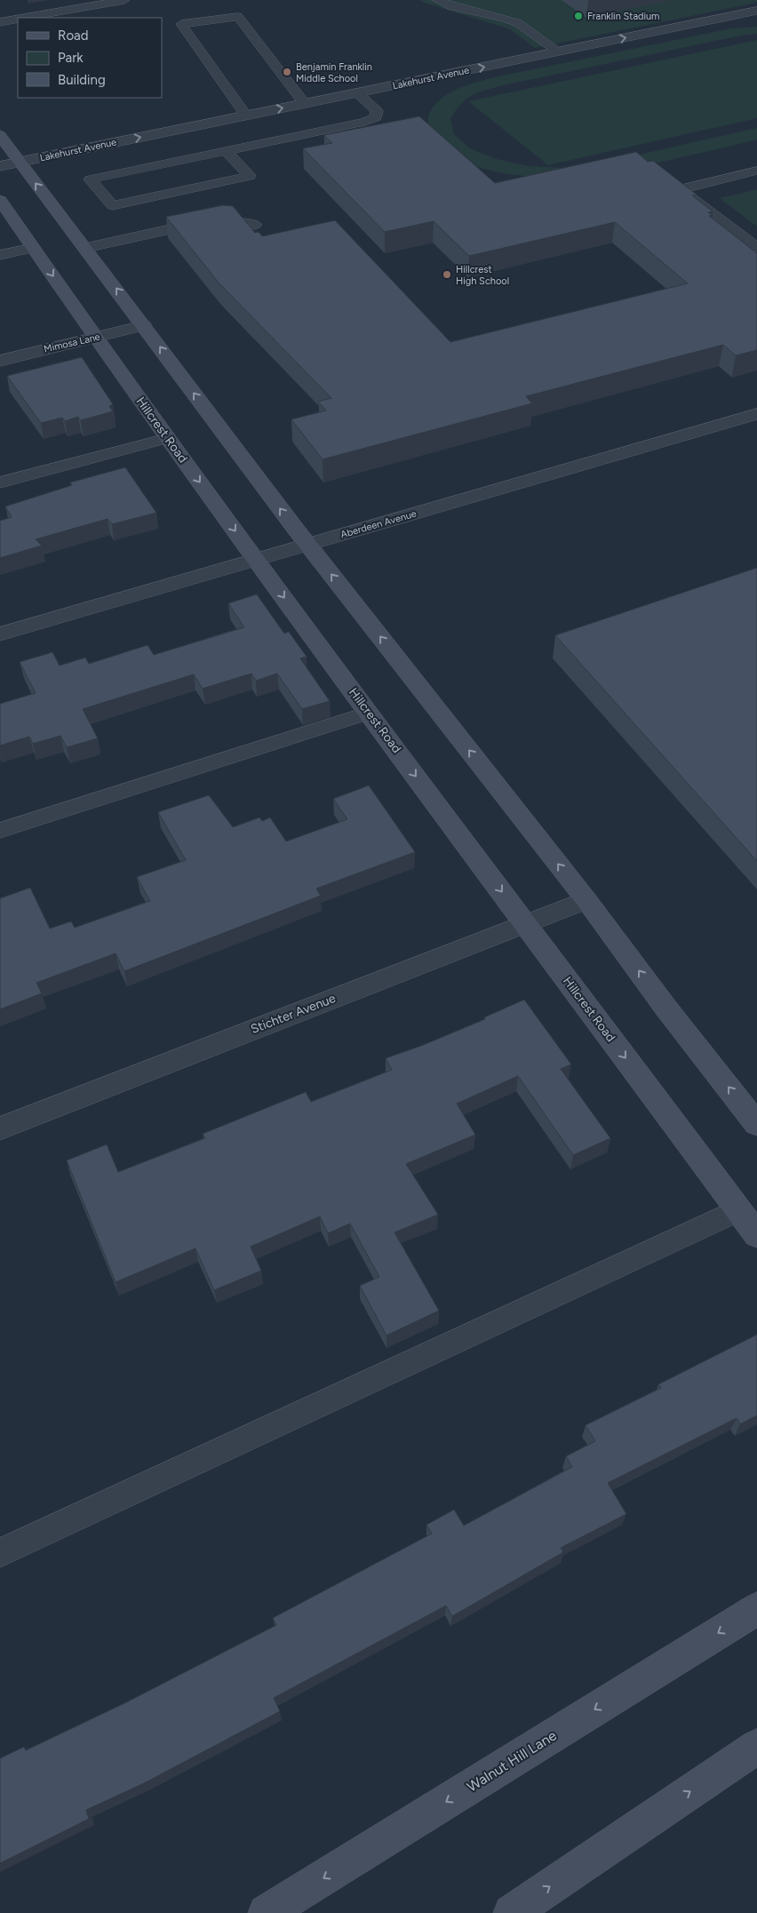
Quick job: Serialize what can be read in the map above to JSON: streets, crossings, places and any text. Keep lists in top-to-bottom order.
{
  "streets": {
    "main road": ["Hillcrest Road", "Walnut Hill Lane"],
    "street": [
      "Lakehurst Avenue",
      "Mimosa Lane",
      "Aberdeen Avenue",
      "Stichter Avenue"
    ]
  },
  "crossings": [
    ["Mimosa Lane", "Hillcrest Road"],
    ["Hillcrest Road", "Aberdeen Avenue"],
    ["Hillcrest Road", "Stichter Avenue"]
  ],
  "one_way": ["Lakehurst Avenue"],
  "places": ["Franklin Stadium", "Benjamin Franklin Middle School", "Hillcrest High School"],
  "legend": ["Road", "Park", "Building"]
}
